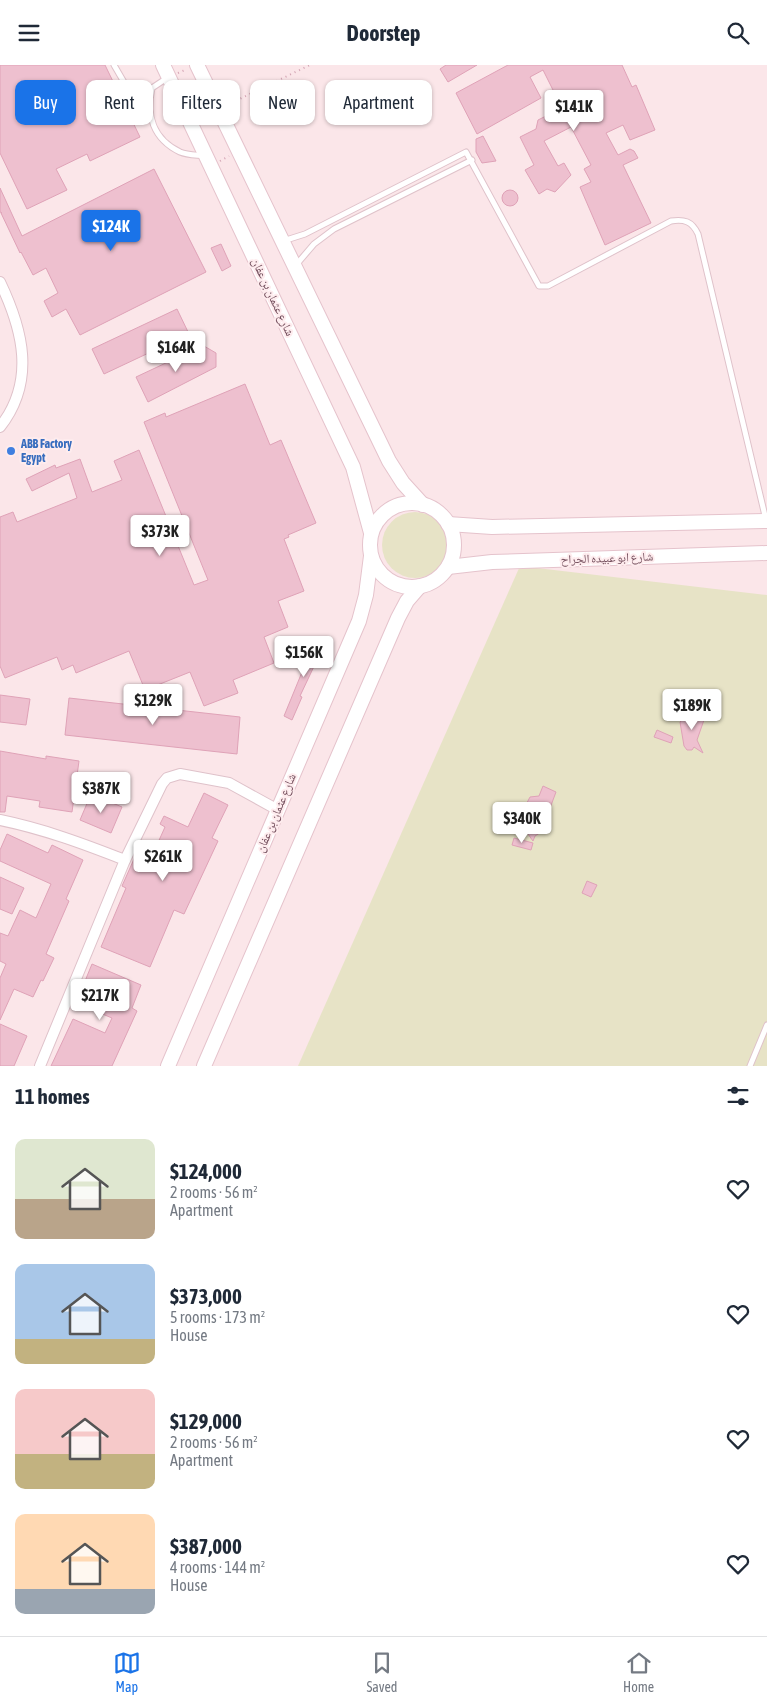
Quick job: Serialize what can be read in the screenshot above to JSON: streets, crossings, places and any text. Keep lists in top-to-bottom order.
{
  "streets": {
    "main road": ["شارع عثمان بن عفان", "شارع ابو عبيده الجراح"]
  },
  "crossings": [
    ["شارع عثمان بن عفان", "شارع ابو عبيده الجراح"]
  ],
  "places": ["ABB Factory Egypt"],
  "page": {
    "header": "Doorstep",
    "chip": [
      "Buy",
      "Rent",
      "Filters",
      "New",
      "Apartment"
    ],
    "price": [
      "$141K",
      "$124K",
      "$164K",
      "$373K",
      "$156K",
      "$129K",
      "$189K",
      "$387K",
      "$340K",
      "$261K",
      "$217K"
    ],
    "heading": "11 homes",
    "list": [
      {
        "name": "$124,000",
        "note": "2 rooms · 56 m² · Apartment"
      },
      {
        "name": "$373,000",
        "note": "5 rooms · 173 m² · House"
      },
      {
        "name": "$129,000",
        "note": "2 rooms · 56 m² · Apartment"
      },
      {
        "name": "$387,000",
        "note": "4 rooms · 144 m² · House"
      }
    ],
    "tabs": ["Map", "Saved", "Home"]
  }
}
